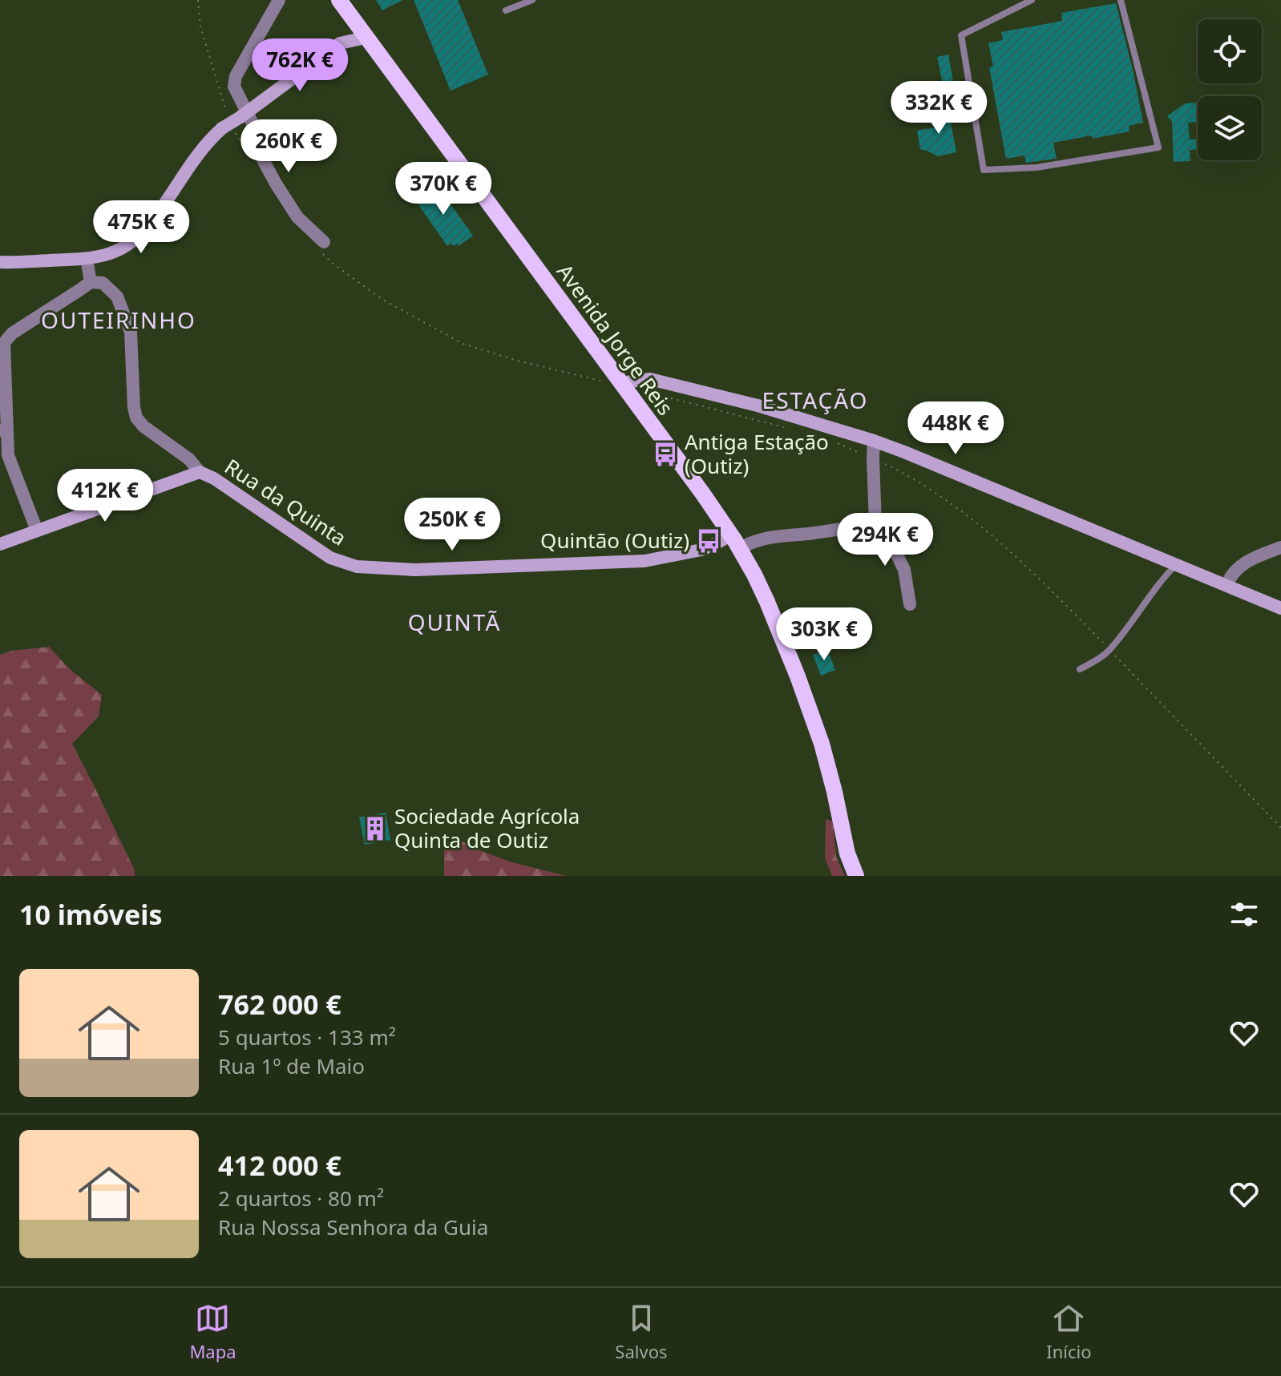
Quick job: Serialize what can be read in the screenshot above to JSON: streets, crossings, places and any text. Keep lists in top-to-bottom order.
{
  "streets": {
    "main road": ["Avenida Jorge Reis", "Rua da Quinta"]
  },
  "crossings": [
    ["Avenida Jorge Reis", "Rua da Quinta"]
  ],
  "districts": ["OUTEIRINHO", "ESTAÇÃO", "QUINTÃ"],
  "places": {
    "bus stop": ["Antiga Estação (Outiz)", "Quintão (Outiz)"],
    "building": ["Sociedade Agrícola Quinta de Outiz"]
  },
  "page": {
    "price": [
      "762K €",
      "332K €",
      "260K €",
      "370K €",
      "475K €",
      "448K €",
      "412K €",
      "250K €",
      "294K €",
      "303K €"
    ],
    "heading": "10 imóveis",
    "list": [
      {
        "name": "762 000 €",
        "note": "5 quartos · 133 m² · Rua 1º de Maio"
      },
      {
        "name": "412 000 €",
        "note": "2 quartos · 80 m² · Rua Nossa Senhora da Guia"
      }
    ],
    "tabs": ["Mapa", "Salvos", "Início"]
  }
}
